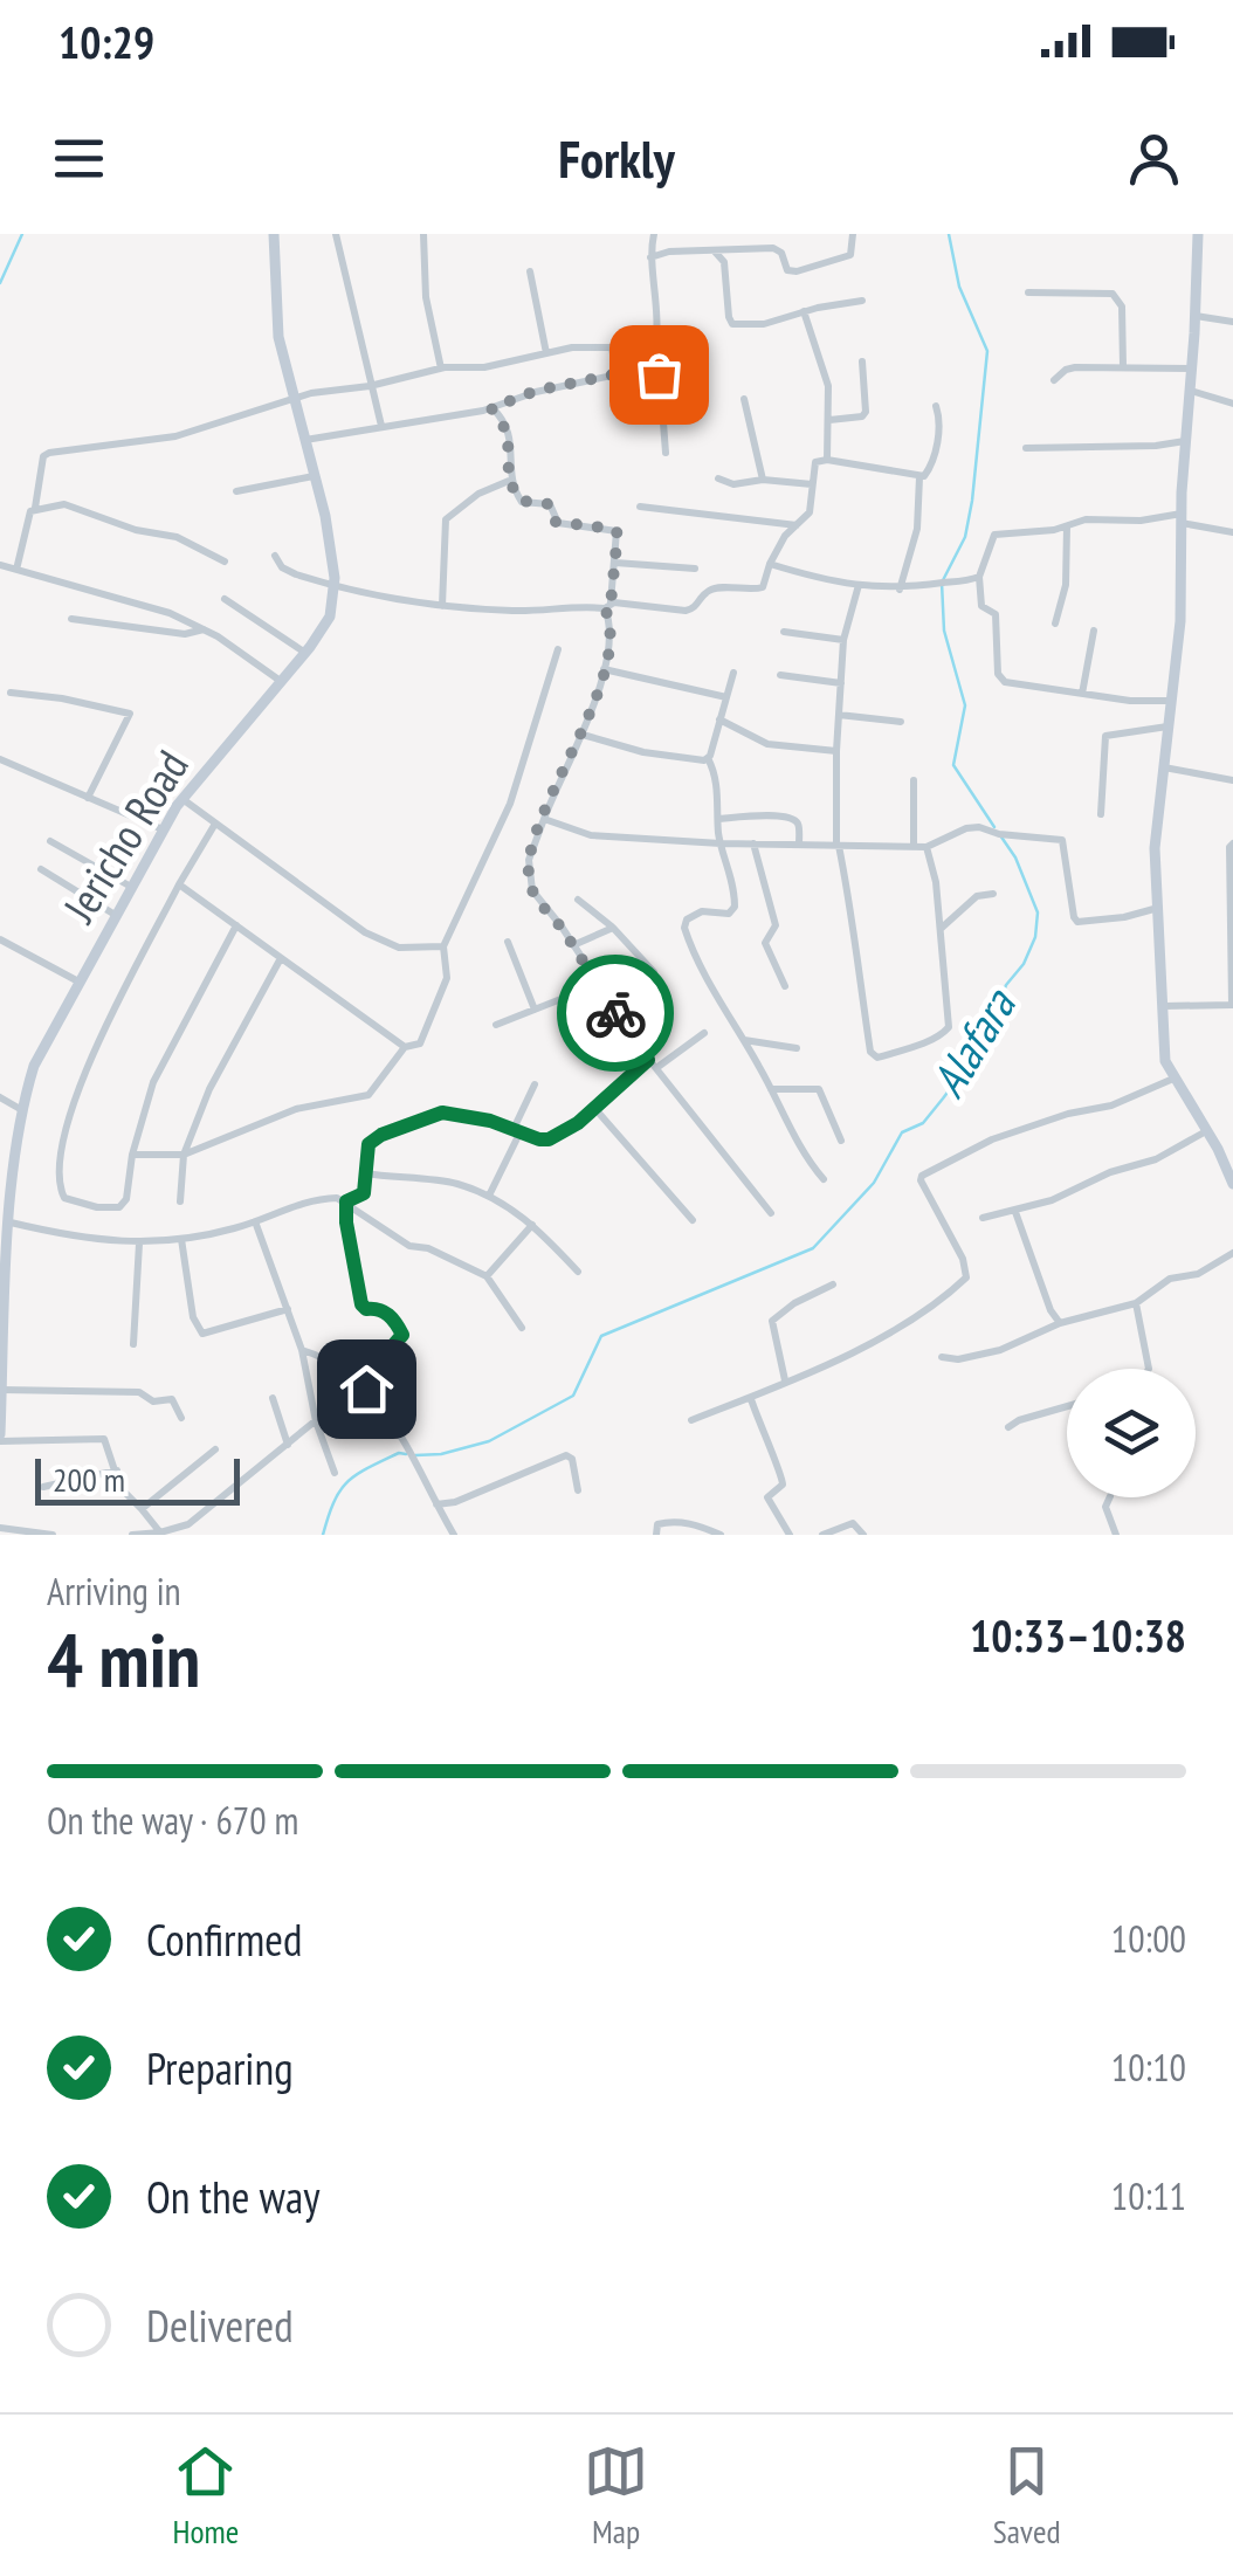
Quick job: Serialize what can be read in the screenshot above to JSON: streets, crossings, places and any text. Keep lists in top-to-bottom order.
{
  "streets": {
    "street": ["Jericho Road"]
  },
  "water": ["Alafara"],
  "scale_bar": "200 m",
  "page": {
    "status": "10:29",
    "header": "Forkly",
    "scale": "200 m",
    "heading": ["4 min", "Arriving in", "10:33–10:38"],
    "bar": "On the way · 670 m",
    "list": [
      ["Confirmed", "10:00"],
      ["Preparing", "10:10"],
      ["On the way", "10:11"],
      "Delivered"
    ],
    "tabs": ["Home", "Map", "Saved"]
  }
}
